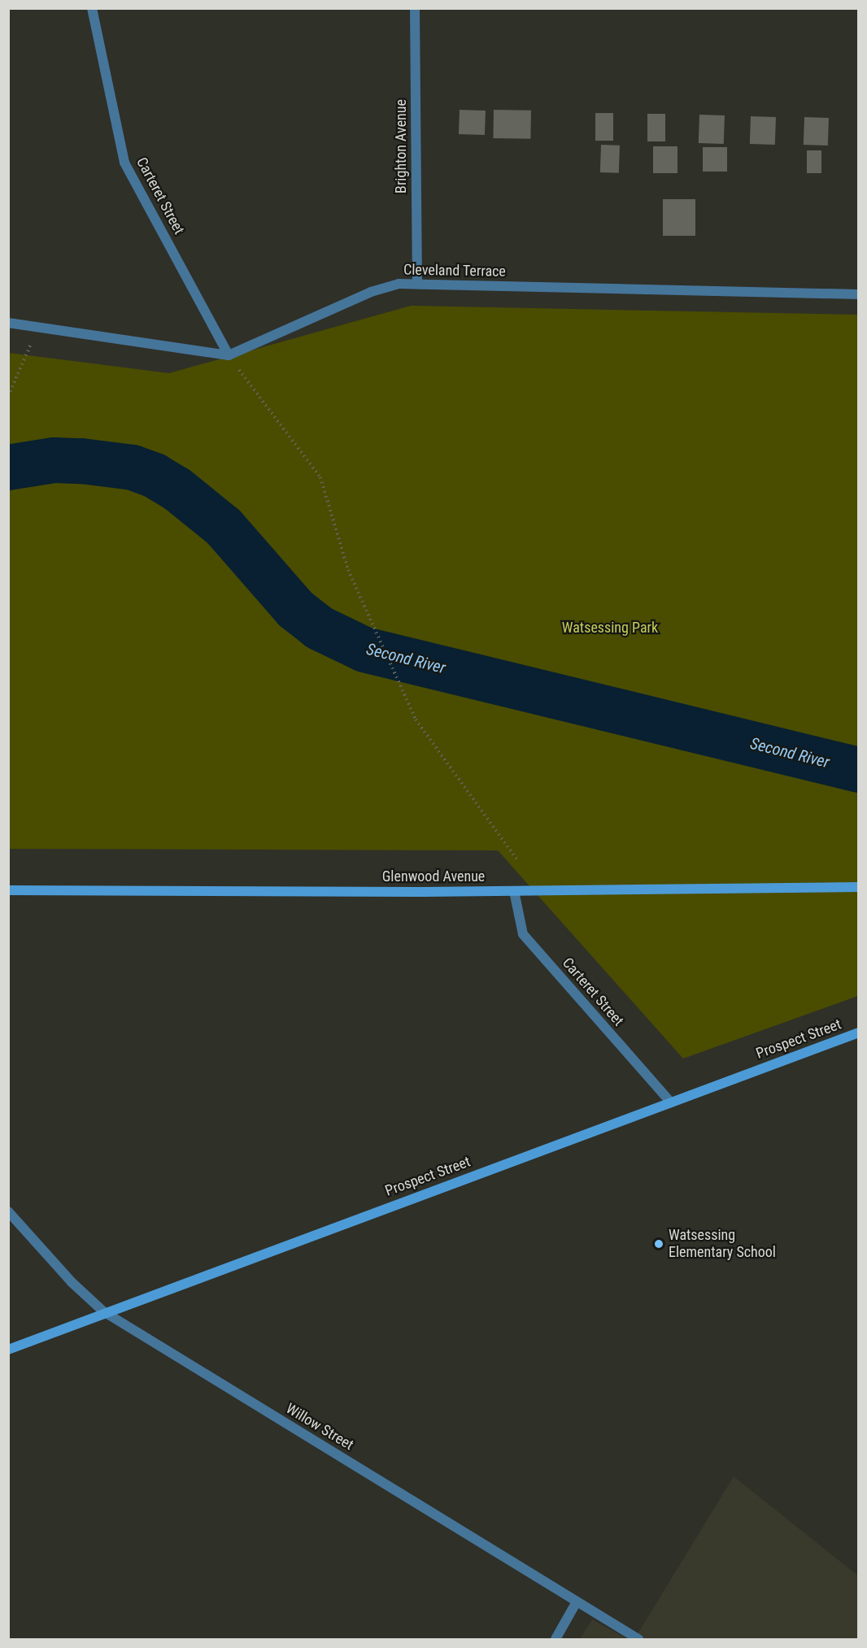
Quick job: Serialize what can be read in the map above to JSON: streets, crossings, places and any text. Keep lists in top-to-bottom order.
{
  "streets": {
    "street": [
      "Brighton Avenue",
      "Carteret Street",
      "Cleveland Terrace",
      "Glenwood Avenue",
      "Prospect Street",
      "Willow Street"
    ]
  },
  "crossings": [
    ["Brighton Avenue", "Cleveland Terrace"],
    ["Carteret Street", "Cleveland Terrace"],
    ["Carteret Street", "Glenwood Avenue"],
    ["Carteret Street", "Prospect Street"],
    ["Prospect Street", "Willow Street"]
  ],
  "water": ["Second River"],
  "parks": ["Watsessing Park"],
  "places": ["Watsessing Elementary School"]
}
